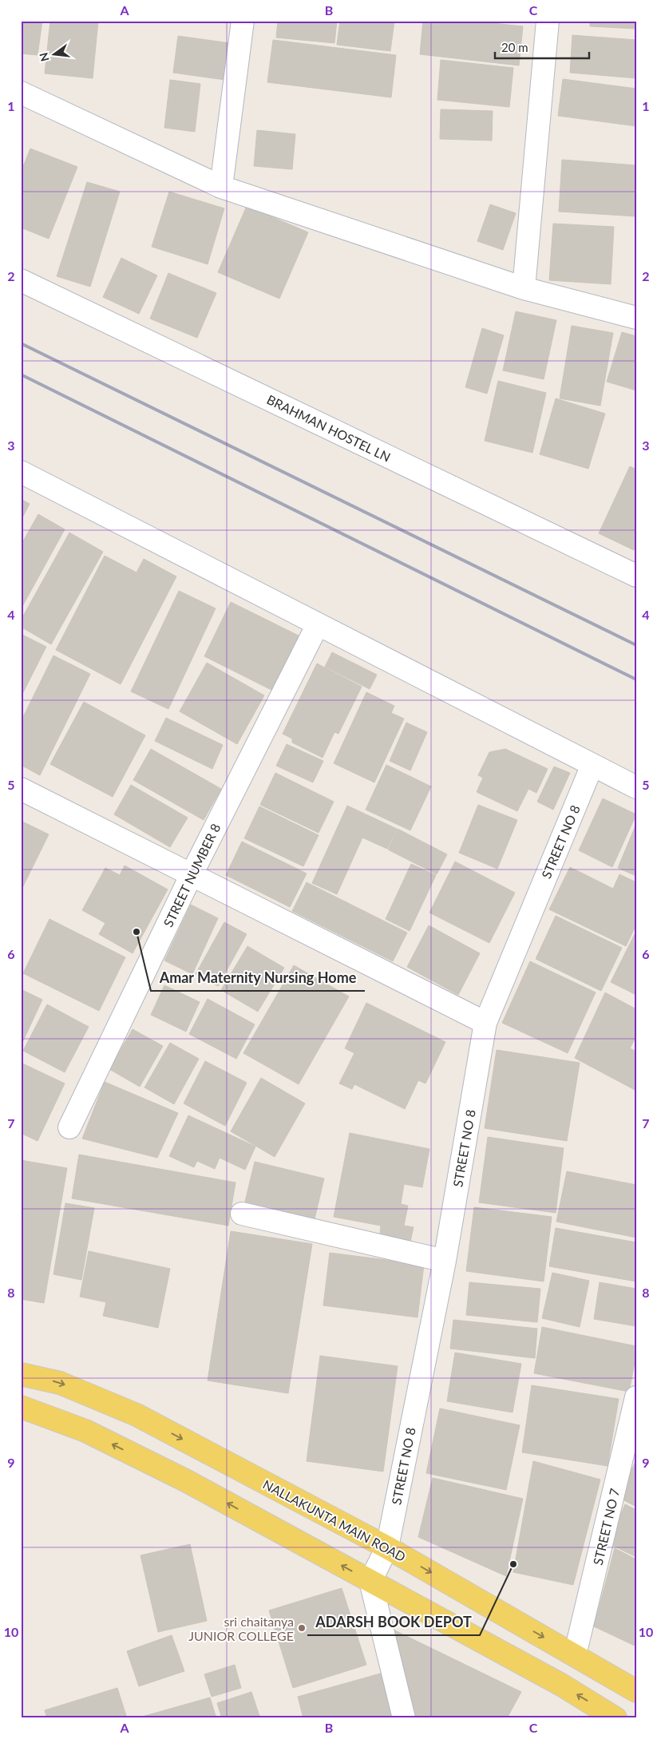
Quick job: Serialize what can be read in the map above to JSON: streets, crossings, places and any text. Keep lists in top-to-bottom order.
{
  "streets": {
    "main road": ["NALLAKUNTA MAIN ROAD"],
    "street": [
      "BRAHMAN HOSTEL LN",
      "STREET NO 8",
      "STREET NUMBER 8",
      "STREET NO 7"
    ]
  },
  "crossings": [
    ["STREET NO 8", "NALLAKUNTA MAIN ROAD"],
    ["NALLAKUNTA MAIN ROAD", "STREET NO 7"]
  ],
  "places": ["Amar Maternity Nursing Home", "ADARSH BOOK DEPOT", "sri chaitanya JUNIOR COLLEGE"],
  "scale_bar": "20 m",
  "north": "left",
  "grid": {
    "columns": ["A", "B", "C"],
    "rows": [
      "1",
      "2",
      "3",
      "4",
      "5",
      "6",
      "7",
      "8",
      "9",
      "10"
    ]
  }
}
